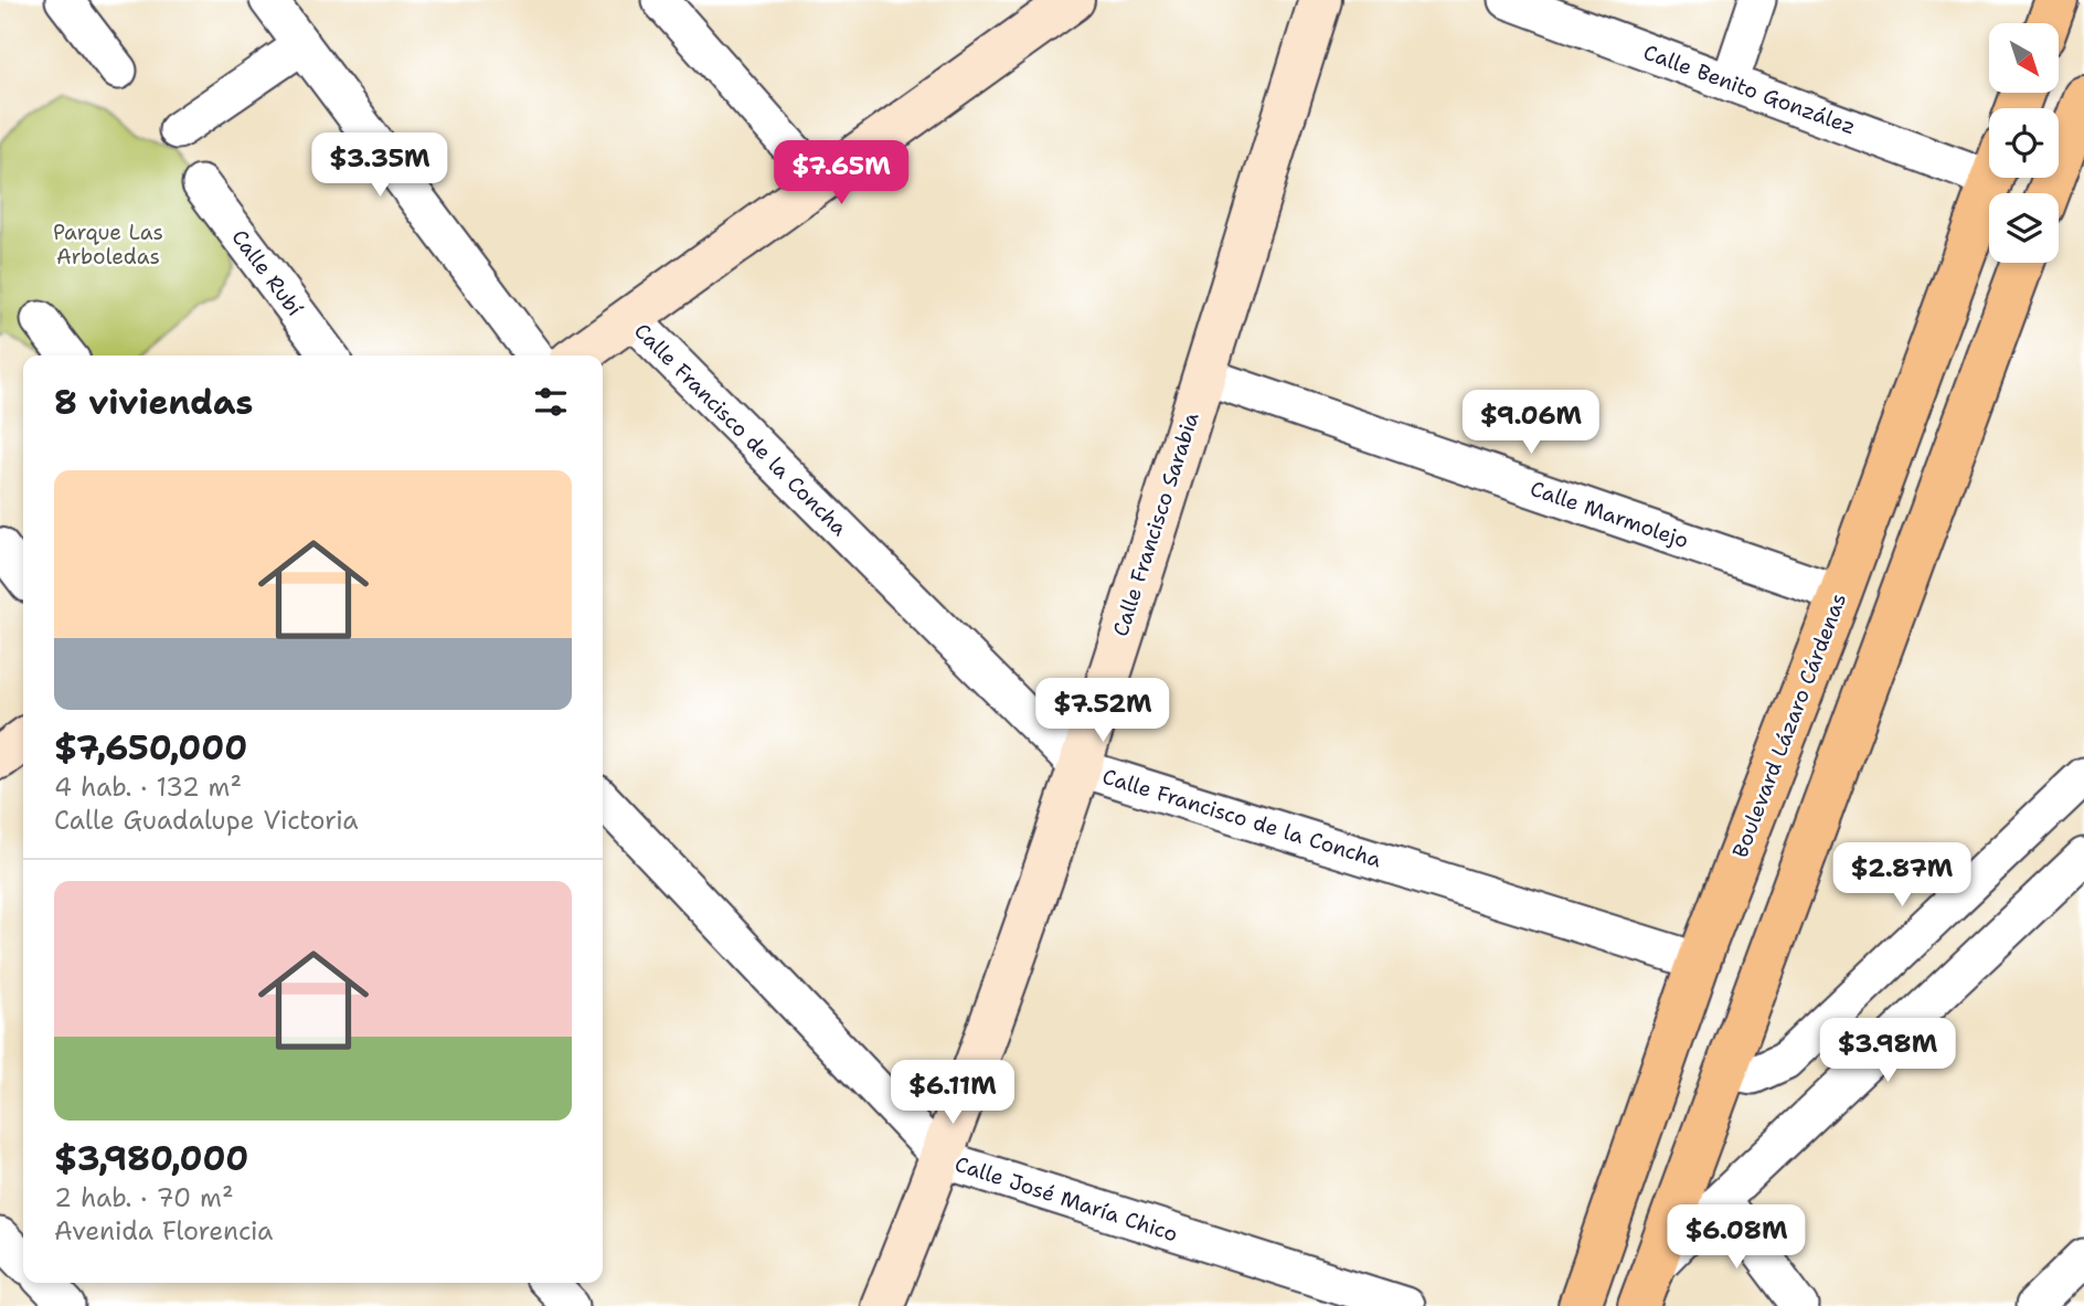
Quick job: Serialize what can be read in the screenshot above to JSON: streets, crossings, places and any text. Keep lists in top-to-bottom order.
{
  "streets": {
    "main road": ["Boulevard Lázaro Cárdenas"],
    "street": [
      "Calle Benito González",
      "Calle Rubí",
      "Calle Francisco de la Concha",
      "Calle Marmolejo",
      "Calle Francisco Sarabia",
      "Calle José María Chico"
    ]
  },
  "crossings": [
    ["Calle Francisco de la Concha", "Calle Francisco Sarabia"],
    ["Calle Francisco de la Concha", "Boulevard Lázaro Cárdenas"],
    ["Calle Marmolejo", "Calle Francisco Sarabia"],
    ["Calle Marmolejo", "Boulevard Lázaro Cárdenas"],
    ["Calle Francisco Sarabia", "Calle José María Chico"]
  ],
  "parks": ["Parque Las Arboledas"],
  "north": "bottom right",
  "page": {
    "price": [
      "$3.35M",
      "$7.65M",
      "$9.06M",
      "$7.52M",
      "$2.87M",
      "$3.98M",
      "$6.11M",
      "$6.08M"
    ],
    "heading": "8 viviendas",
    "list": [
      {
        "name": "$7,650,000",
        "note": "4 hab. · 132 m² · Calle Guadalupe Victoria"
      },
      {
        "name": "$3,980,000",
        "note": "2 hab. · 70 m² · Avenida Florencia"
      }
    ]
  }
}
